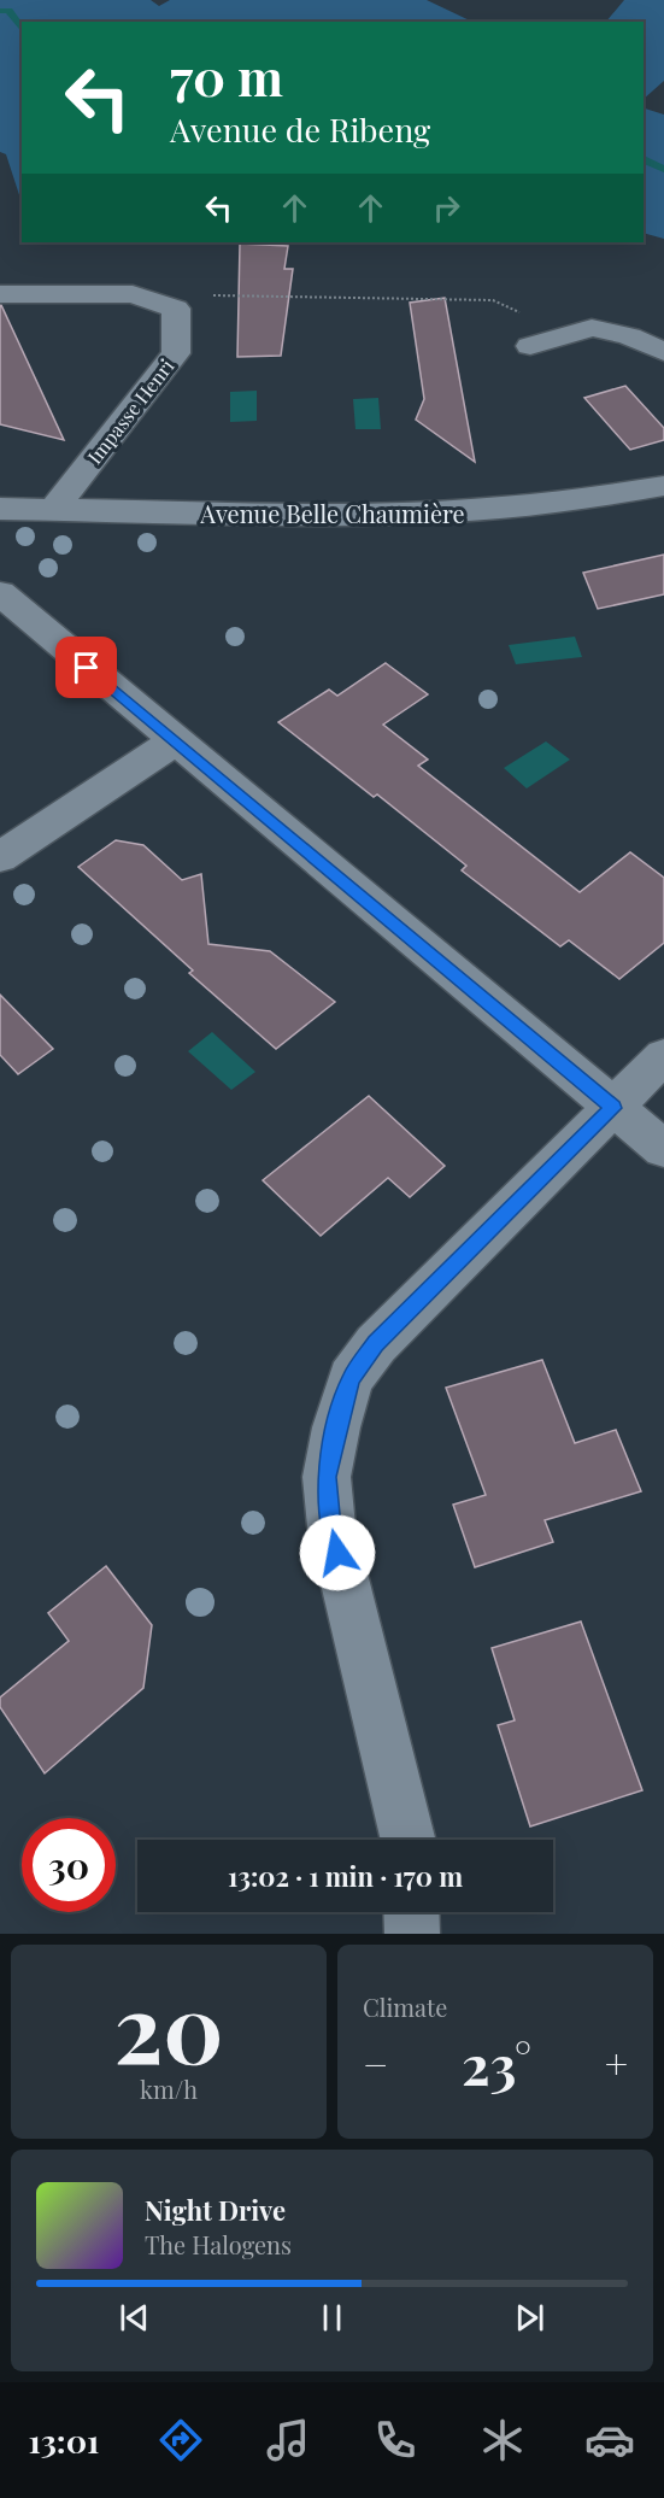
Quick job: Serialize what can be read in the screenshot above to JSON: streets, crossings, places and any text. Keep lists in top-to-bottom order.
{
  "streets": {
    "street": ["Impasse Henri", "Avenue Belle Chaumière"]
  },
  "crossings": [
    ["Impasse Henri", "Avenue Belle Chaumière"]
  ],
  "page": {
    "turn": ["70 m", "Avenue de Ribeng"],
    "limit": "30",
    "trip": "13:02 · 1 min · 170 m",
    "tile": [
      ["20", "km/h"],
      "Climate"
    ],
    "heat": ["−", "23°", "+"],
    "song": ["Night Drive", "The Halogens"],
    "tabs": "13:01"
  }
}
